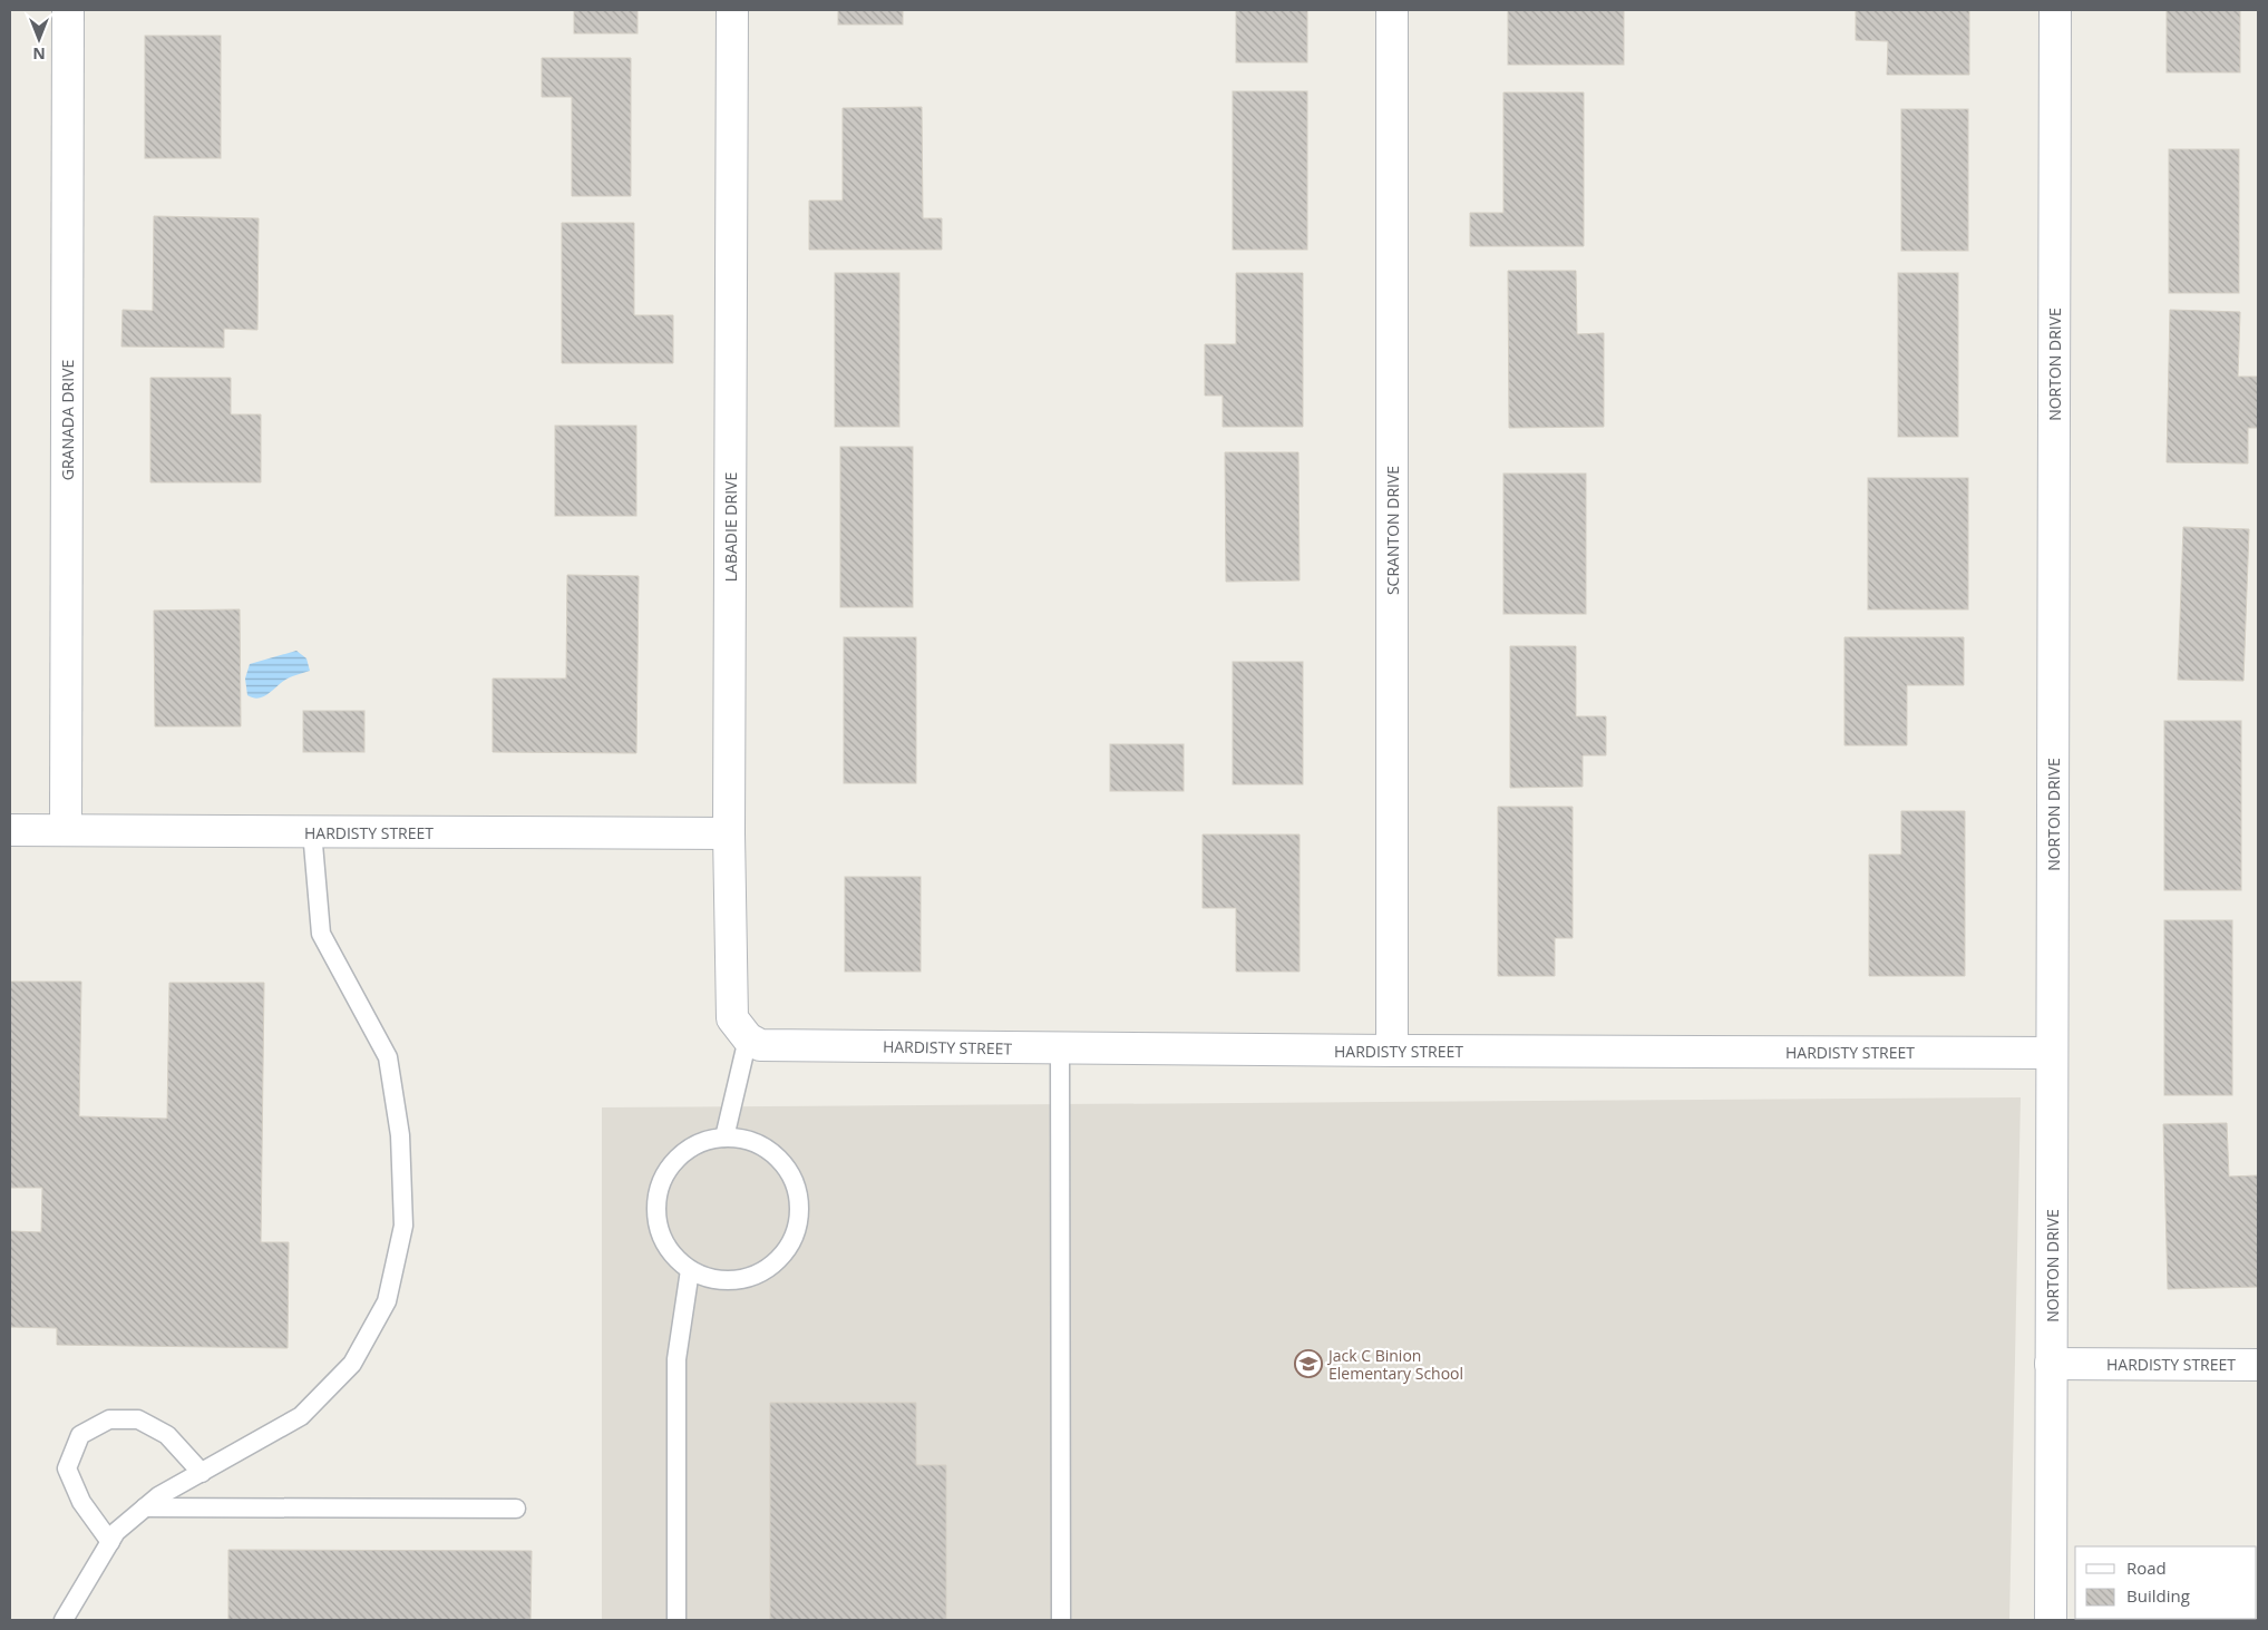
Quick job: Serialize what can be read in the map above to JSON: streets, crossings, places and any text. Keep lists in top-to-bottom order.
{
  "streets": {
    "street": [
      "NORTON DRIVE",
      "GRANADA DRIVE",
      "LABADIE DRIVE",
      "SCRANTON DRIVE",
      "HARDISTY STREET"
    ]
  },
  "crossings": [
    ["NORTON DRIVE", "HARDISTY STREET"],
    ["GRANADA DRIVE", "HARDISTY STREET"],
    ["LABADIE DRIVE", "HARDISTY STREET"],
    ["SCRANTON DRIVE", "HARDISTY STREET"]
  ],
  "places": {
    "school or university": ["Jack C Binion Elementary School"]
  },
  "legend": ["Road", "Building"],
  "north": "bottom"
}
